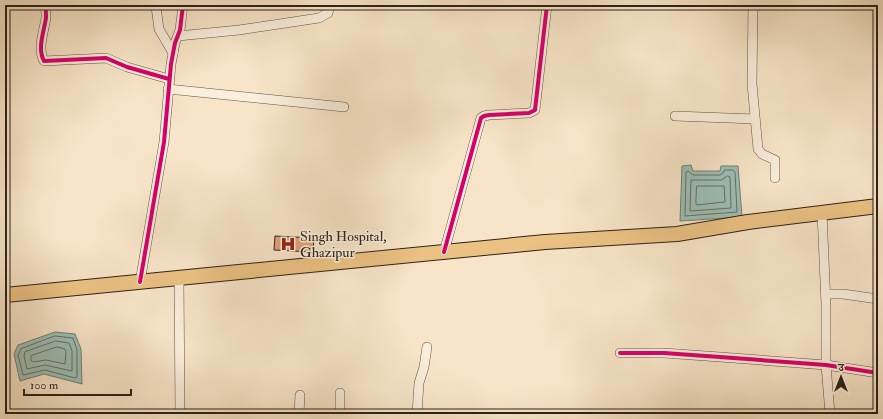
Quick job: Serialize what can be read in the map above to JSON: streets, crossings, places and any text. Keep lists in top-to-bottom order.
{
  "places": {
    "hospital": ["Singh Hospital, Ghazipur"]
  },
  "scale_bar": "100 m",
  "north": "top"
}
